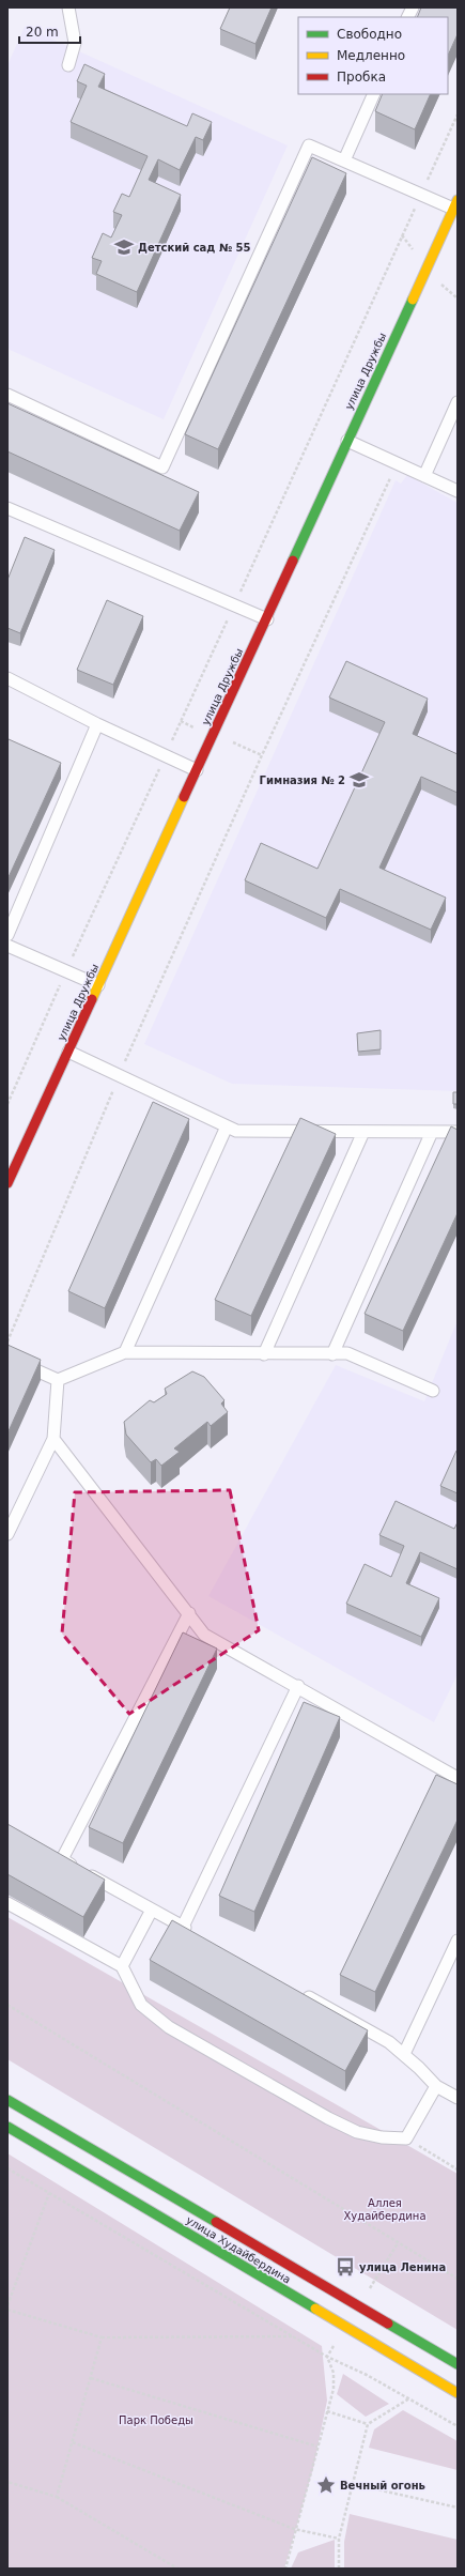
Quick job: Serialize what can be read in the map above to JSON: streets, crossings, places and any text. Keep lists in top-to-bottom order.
{
  "streets": {
    "main road": ["улица Дружбы", "улица Худайбердина"]
  },
  "parks": ["Аллея Худайбердина", "Парк Победы"],
  "places": {
    "school or university": ["Детский сад № 55", "Гимназия № 2"],
    "bus stop": ["улица Ленина"],
    "place": ["Вечный огонь"]
  },
  "legend": ["Свободно", "Медленно", "Пробка"],
  "scale_bar": "20 m"
}
